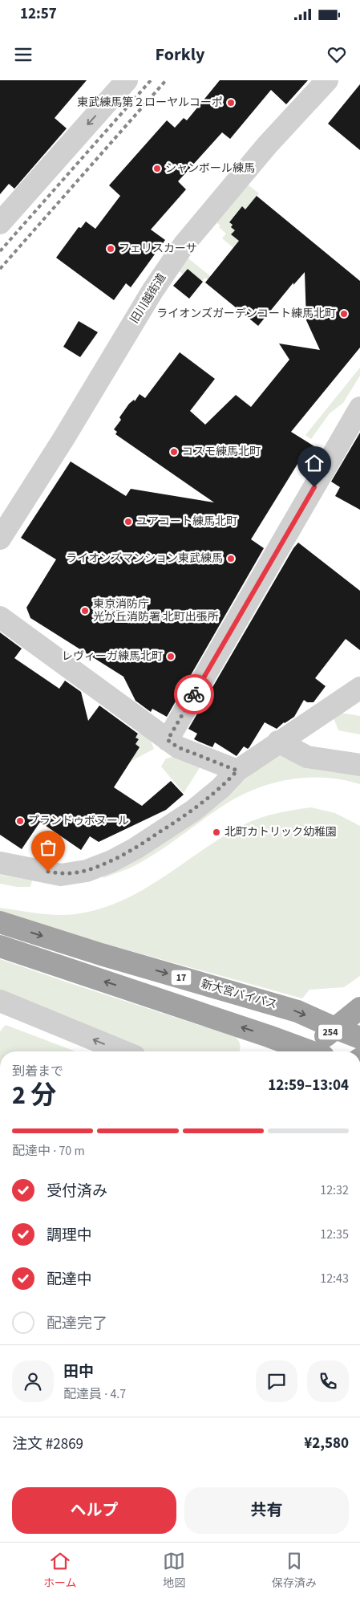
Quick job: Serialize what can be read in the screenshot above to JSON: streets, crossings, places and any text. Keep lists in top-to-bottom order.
{
  "streets": {
    "highway": ["17", "新大宮バイパス", "254"],
    "street": ["旧川越街道"]
  },
  "crossings": [
    ["新大宮バイパス", "254"]
  ],
  "places": [
    "東武練馬第２ローヤルコーポ",
    "シャンボール練馬",
    "フェリスカーサ",
    "ライオンズガーデンコート練馬北町",
    "コスモ練馬北町",
    "ユアコート練馬北町",
    "ライオンズマンション東武練馬",
    "東京消防庁 光が丘消防署 北町出張所",
    "レヴィーガ練馬北町",
    "プランドゥボヌール",
    "北町カトリック幼稚園"
  ],
  "page": {
    "status": "12:57",
    "header": "Forkly",
    "heading": ["2 分", "到着まで", "12:59–13:04"],
    "panel": [
      "田中",
      "配達員 · 4.7",
      "注文 #2869",
      "¥2,580"
    ],
    "bar": "配達中 · 70 m",
    "list": [
      ["受付済み", "12:32"],
      ["調理中", "12:35"],
      ["配達中", "12:43"],
      "配達完了"
    ],
    "buttons": ["ヘルプ", "共有"],
    "tabs": ["ホーム", "地図", "保存済み"]
  }
}
